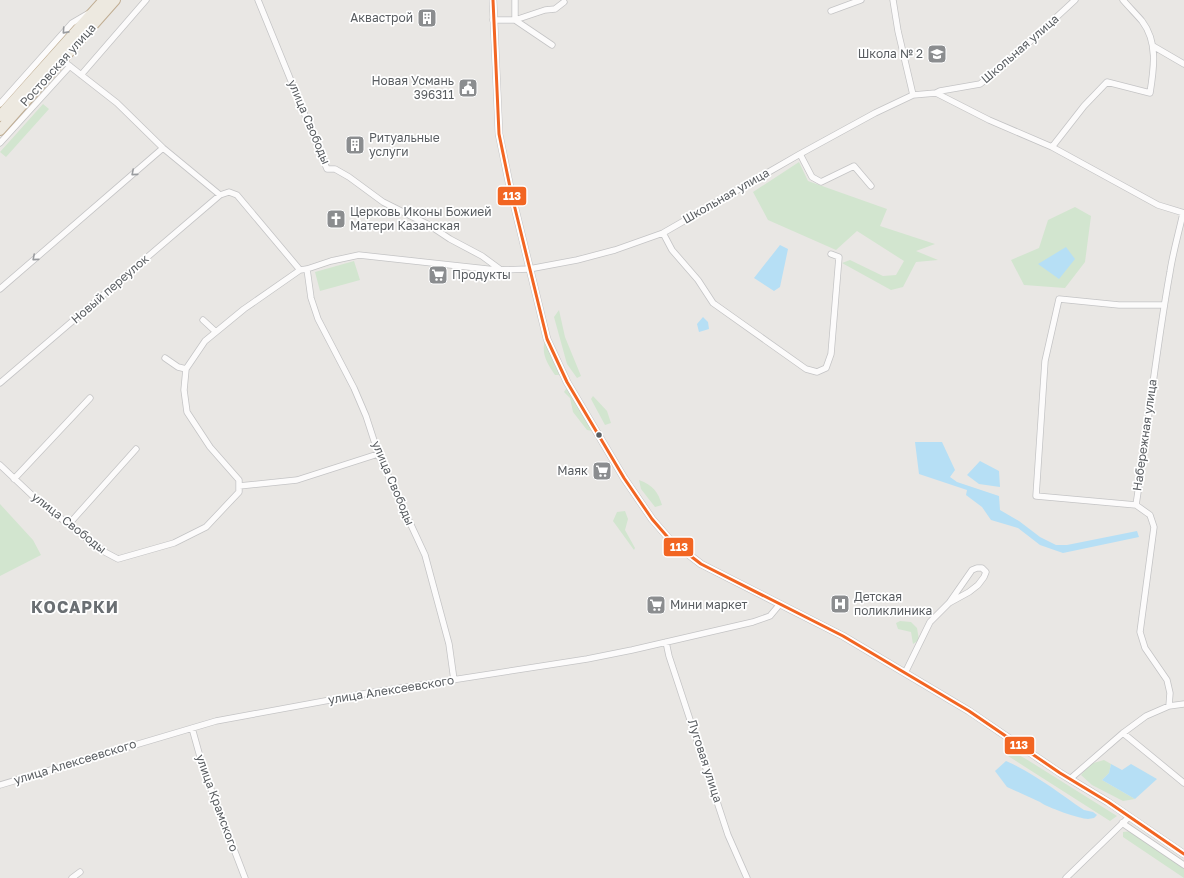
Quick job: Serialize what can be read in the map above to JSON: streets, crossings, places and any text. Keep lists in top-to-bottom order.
{
  "streets": {
    "highway": ["Ростовская улица"],
    "street": [
      "Школьная улица",
      "улица Свободы",
      "Новый переулок",
      "Набережная улица",
      "улица Алексеевского",
      "Луговая улица",
      "улица Крамского"
    ]
  },
  "crossings": [
    ["улица Свободы", "улица Алексеевского"],
    ["улица Алексеевского", "Луговая улица"],
    ["улица Алексеевского", "улица Крамского"]
  ],
  "districts": ["КОСАРКИ"],
  "places": {
    "building": ["Аквастрой", "Ритуальные услуги"],
    "school or university": ["Школа № 2"],
    "public building": ["Новая Усмань 396311"],
    "church": ["Церковь Иконы Божией Матери Казанская"],
    "supermarket": ["Продукты", "Маяк", "Мини маркет"],
    "hospital": ["Детская поликлиника"]
  },
  "lines": ["transit line 113"]
}
